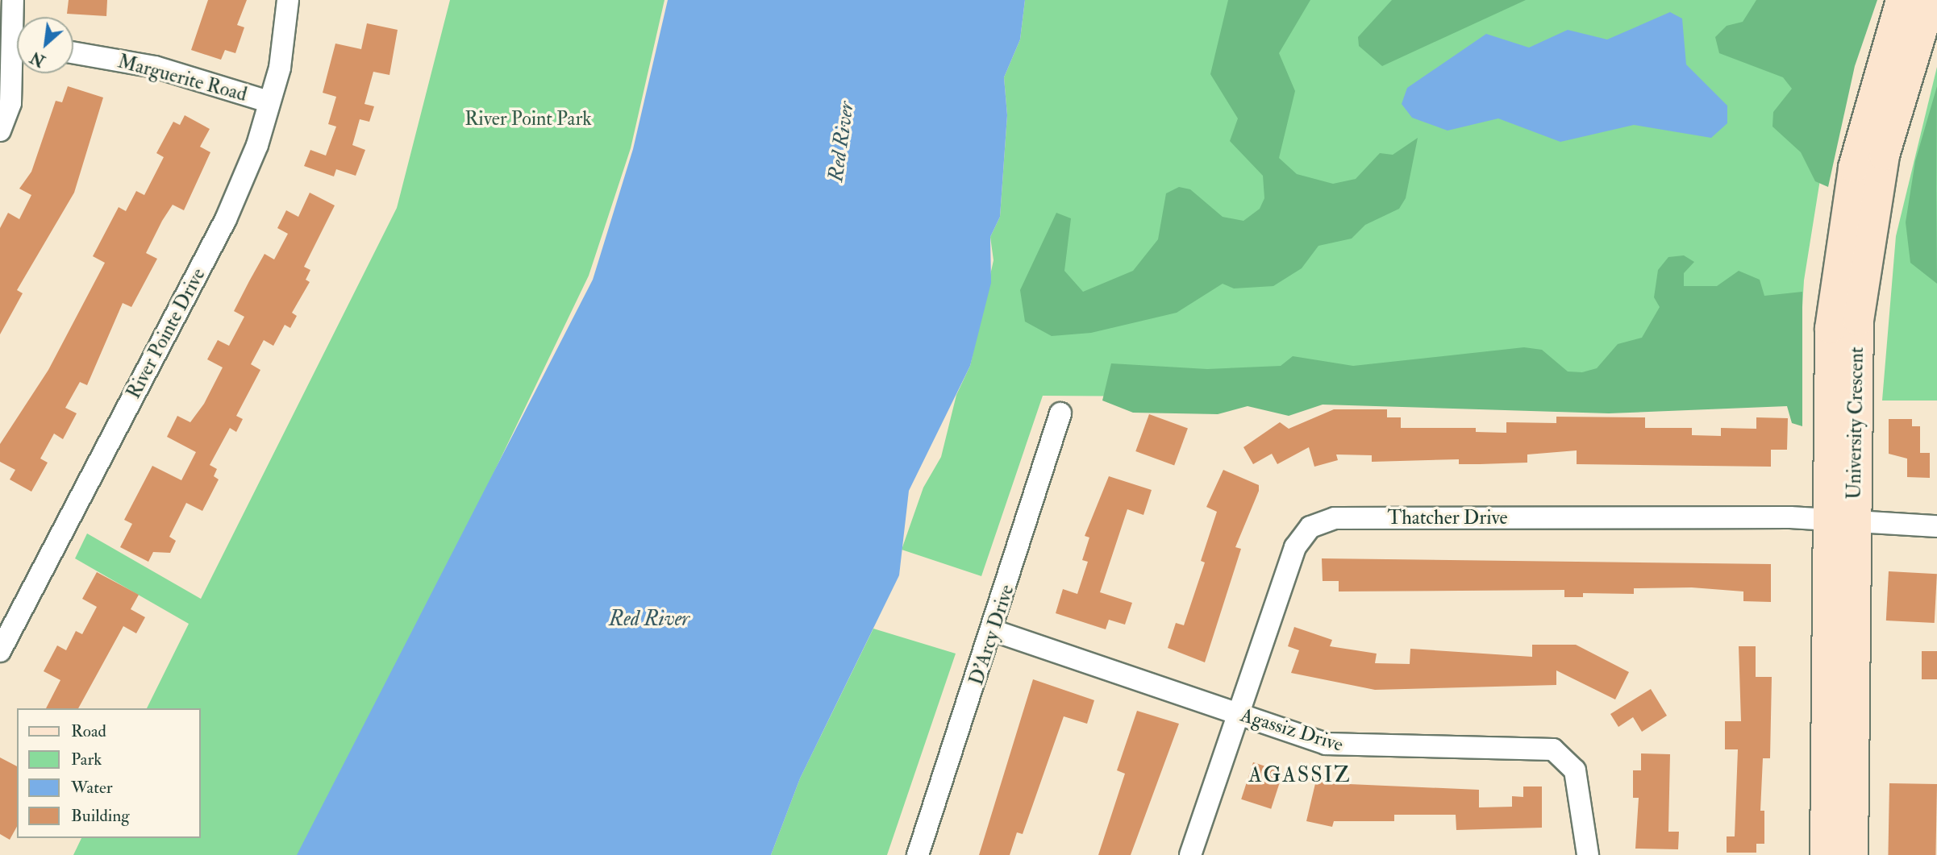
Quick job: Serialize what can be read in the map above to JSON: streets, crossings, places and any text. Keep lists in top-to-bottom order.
{
  "streets": {
    "main road": ["University Crescent"],
    "street": [
      "Marguerite Road",
      "River Pointe Drive",
      "Thatcher Drive",
      "D'Arcy Drive",
      "Agassiz Drive"
    ]
  },
  "crossings": [
    ["Marguerite Road", "River Pointe Drive"],
    ["University Crescent", "Thatcher Drive"],
    ["Thatcher Drive", "Agassiz Drive"],
    ["D'Arcy Drive", "Agassiz Drive"]
  ],
  "districts": ["AGASSIZ"],
  "water": ["Red River"],
  "parks": ["River Point Park"],
  "legend": [
    "Road",
    "Park",
    "Water",
    "Building"
  ],
  "north": "bottom left"
}
